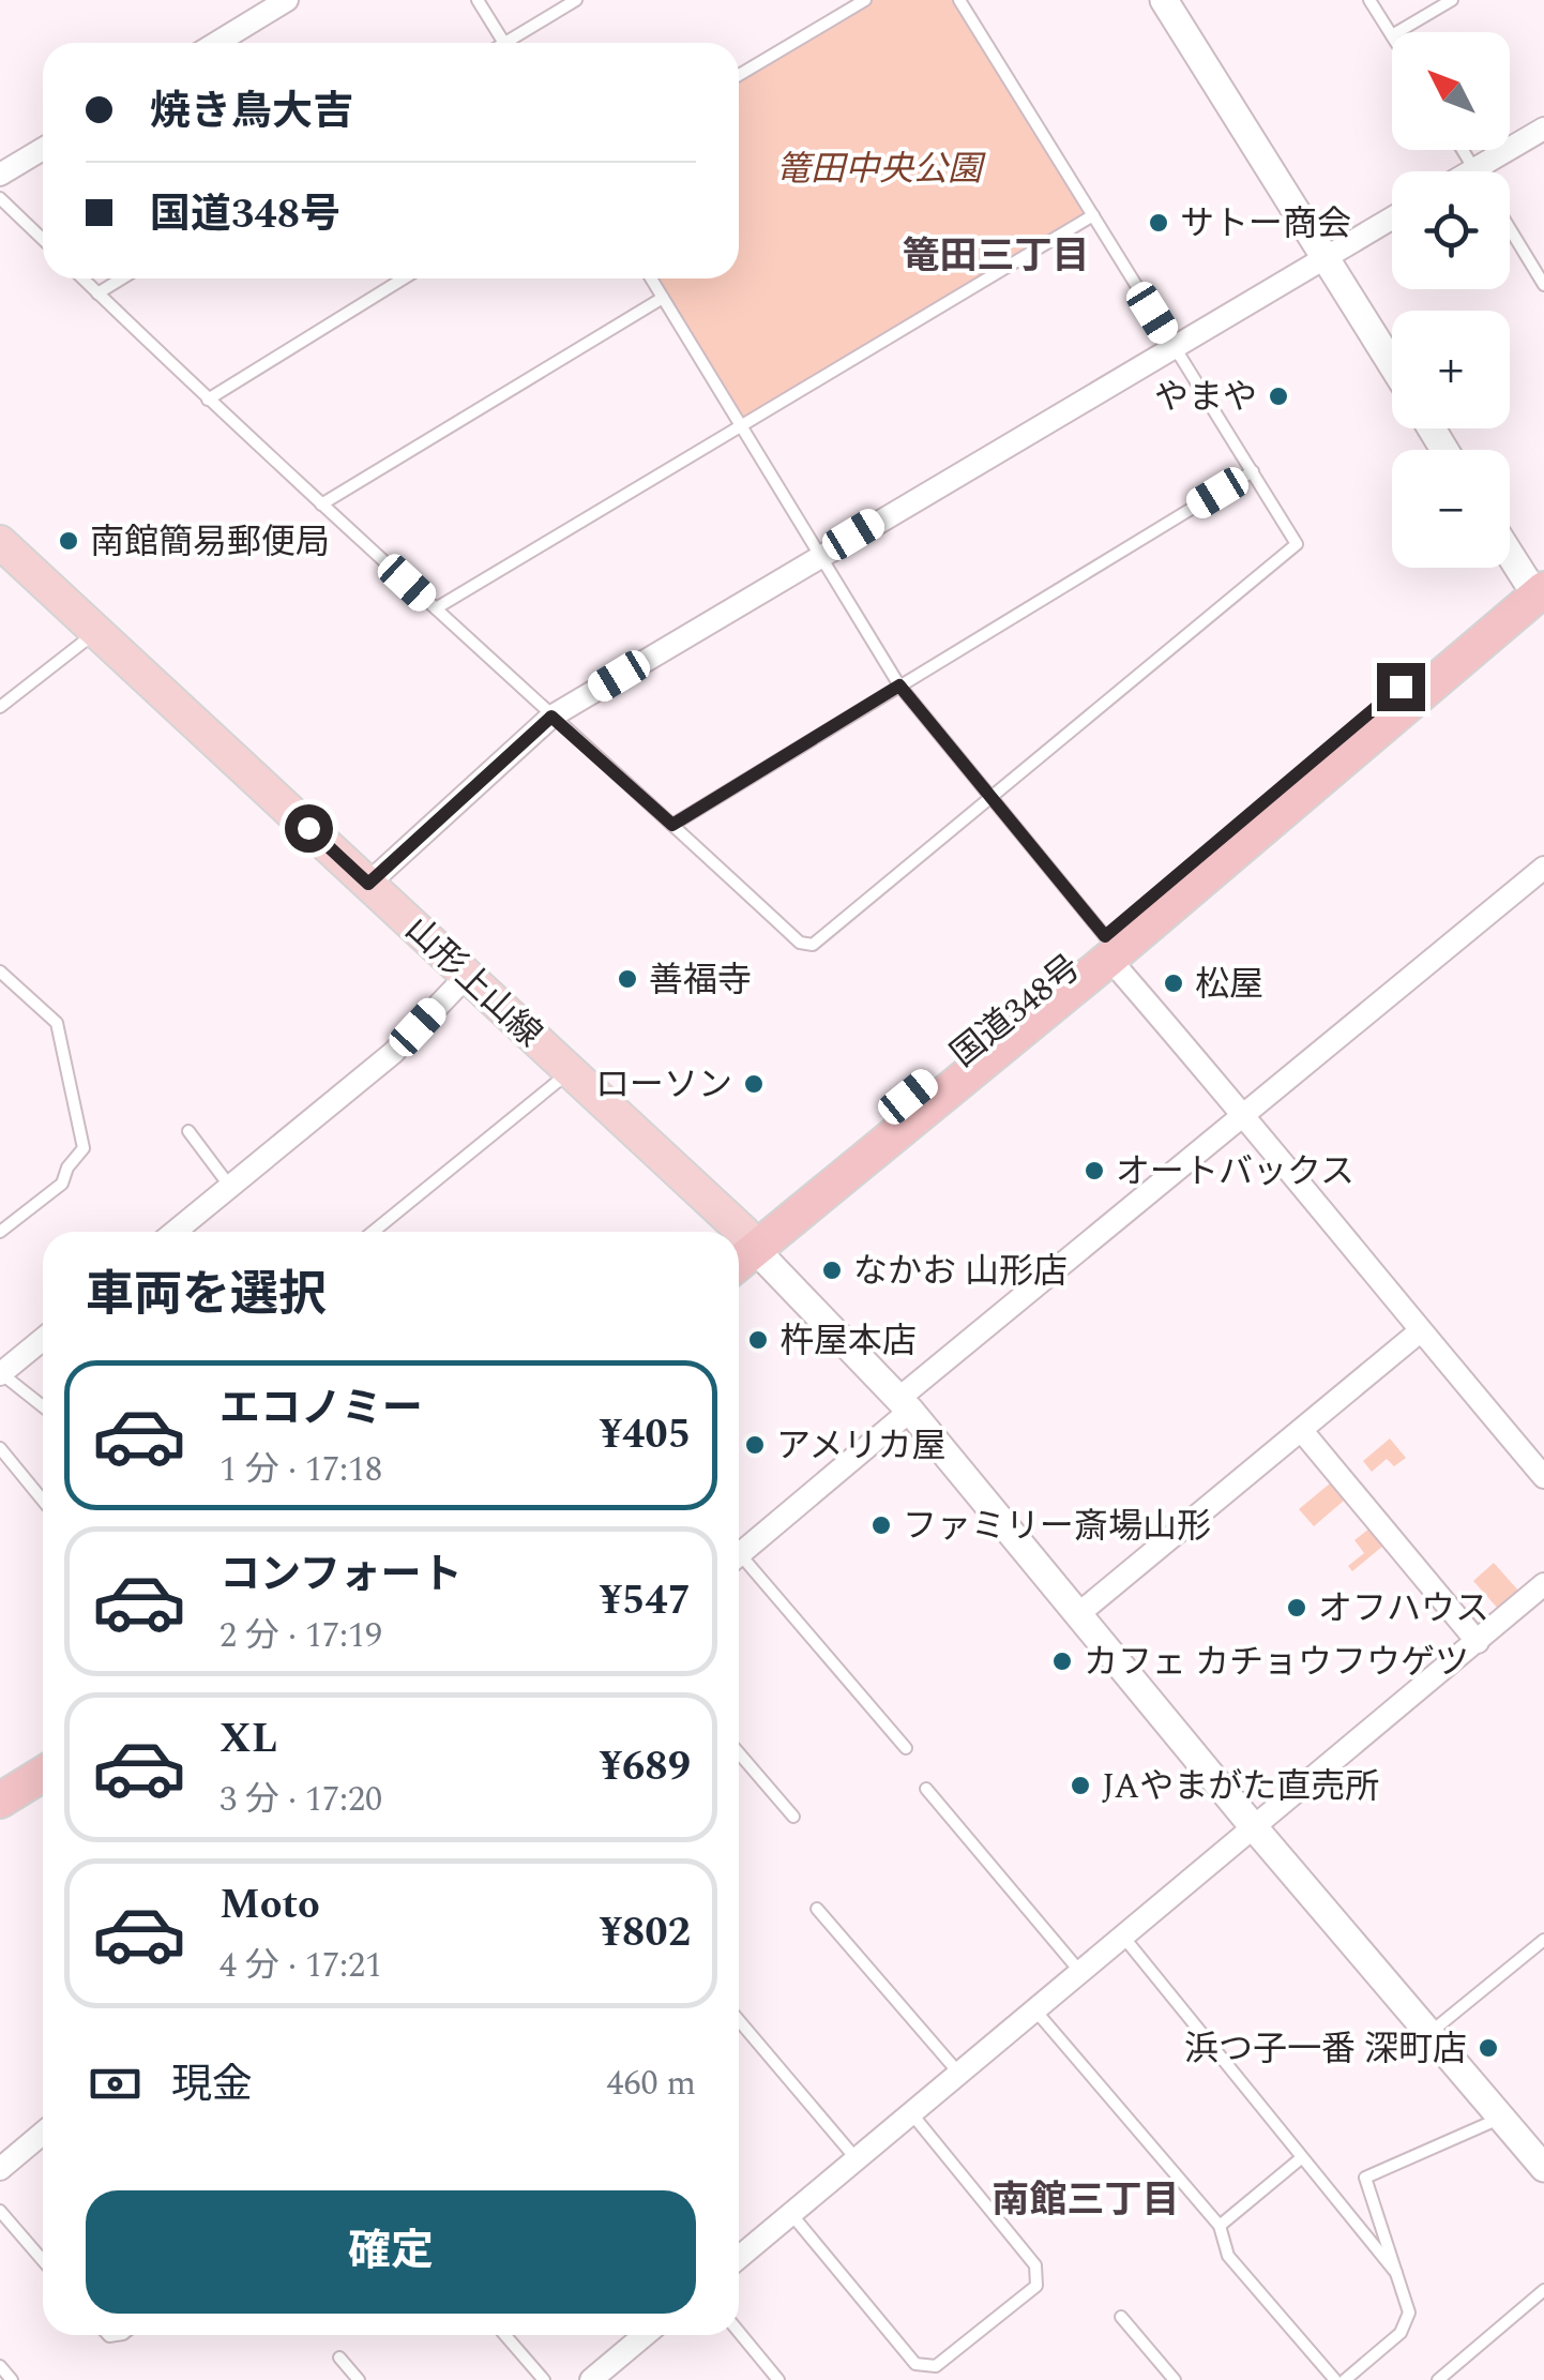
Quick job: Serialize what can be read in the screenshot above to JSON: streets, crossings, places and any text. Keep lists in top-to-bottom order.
{
  "streets": {
    "highway": ["国道348号"],
    "main road": ["山形上山線"]
  },
  "districts": ["篭田三丁目", "南館三丁目"],
  "parks": ["篭田中央公園"],
  "places": [
    "サトー商会",
    "やまや",
    "南館簡易郵便局",
    "善福寺",
    "松屋",
    "ローソン",
    "オートバックス",
    "なかお 山形店",
    "杵屋本店",
    "アメリカ屋",
    "ファミリー斎場山形",
    "オフハウス",
    "カフェ カチョウフウゲツ",
    "JAやまがた直売所",
    "浜つ子一番 深町店"
  ],
  "north": "top left",
  "page": {
    "map_buttons": ["+", "−"],
    "banner": ["焼き鳥大吉", "国道348号"],
    "heading": "車両を選択",
    "list": [
      {
        "name": "エコノミー",
        "note": "1 分 · 17:18",
        "value": "¥405"
      },
      {
        "name": "コンフォート",
        "note": "2 分 · 17:19",
        "value": "¥547"
      },
      {
        "name": "XL",
        "note": "3 分 · 17:20",
        "value": "¥689"
      },
      {
        "name": "Moto",
        "note": "4 分 · 17:21",
        "value": "¥802"
      }
    ],
    "pay": ["現金", "460 m"],
    "buttons": "確定"
  }
}
